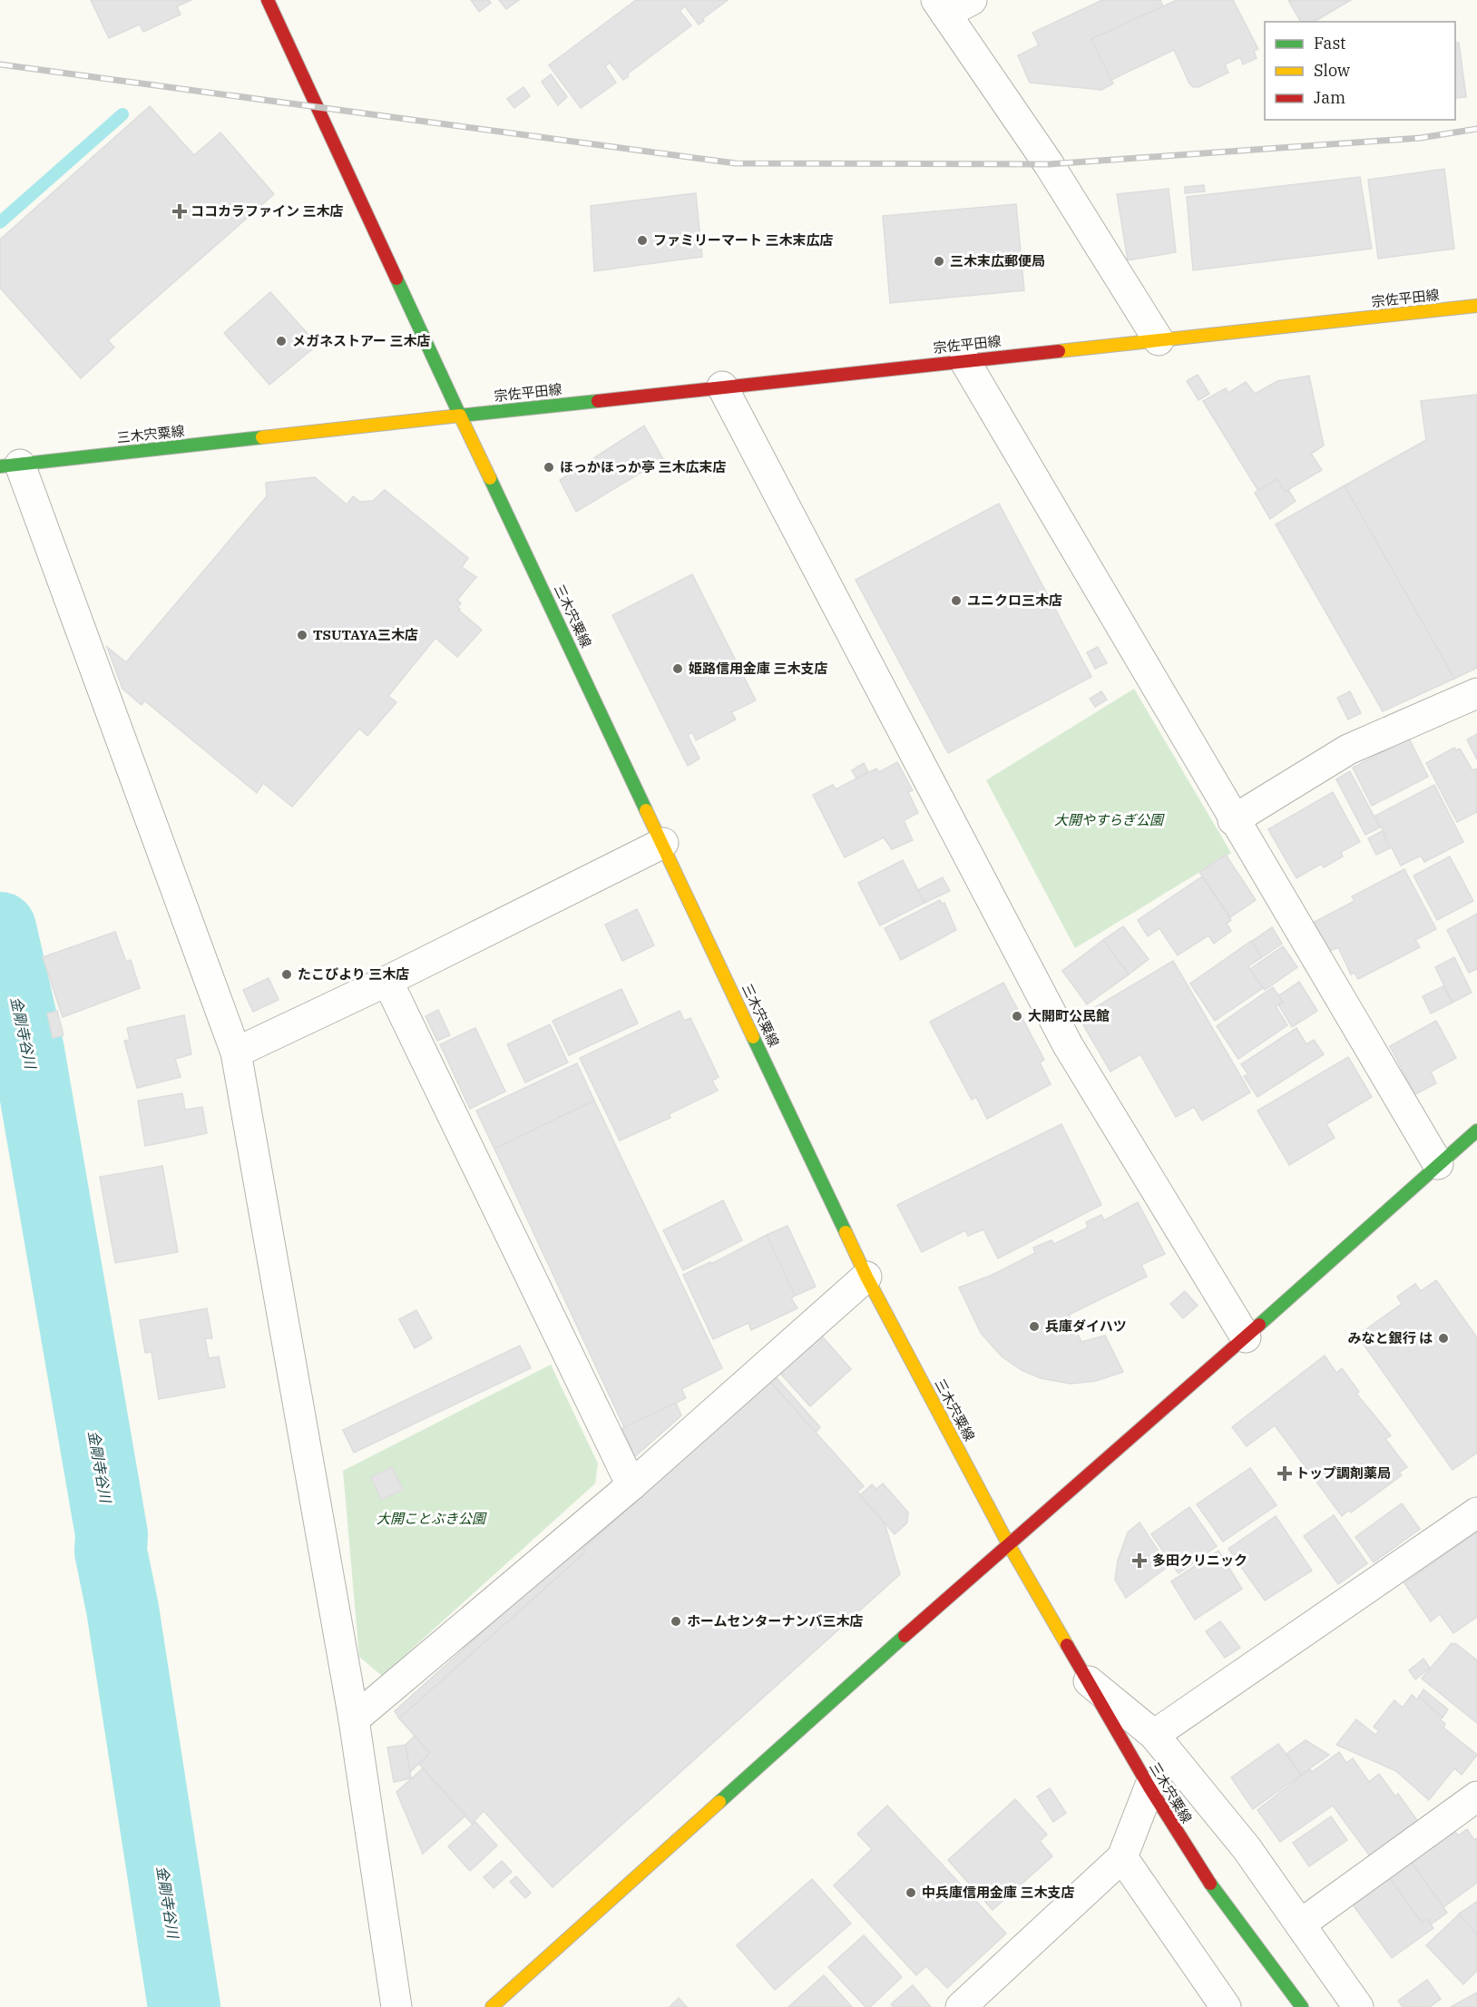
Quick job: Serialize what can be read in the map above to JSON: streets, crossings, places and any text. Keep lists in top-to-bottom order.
{
  "streets": {
    "main road": ["宗佐平田線", "三木宍粟線"]
  },
  "crossings": [
    ["宗佐平田線", "三木宍粟線"]
  ],
  "water": ["金剛寺谷川"],
  "parks": ["大開やすらぎ公園", "大開ことぶき公園"],
  "places": {
    "health": ["ココカラファイン 三木店", "トップ調剤薬局", "多田クリニック"],
    "other": [
      "ファミリーマート 三木末広店",
      "三木末広郵便局",
      "メガネストアー 三木店",
      "ほっかほっか亭 三木広末店",
      "ユニクロ三木店",
      "TSUTAYA三木店",
      "姫路信用金庫 三木支店",
      "たこびより 三木店",
      "大開町公民館",
      "兵庫ダイハツ",
      "みなと銀行 は",
      "ホームセンターナンバ三木店",
      "中兵庫信用金庫 三木支店"
    ]
  },
  "legend": ["Fast", "Slow", "Jam"]
}
